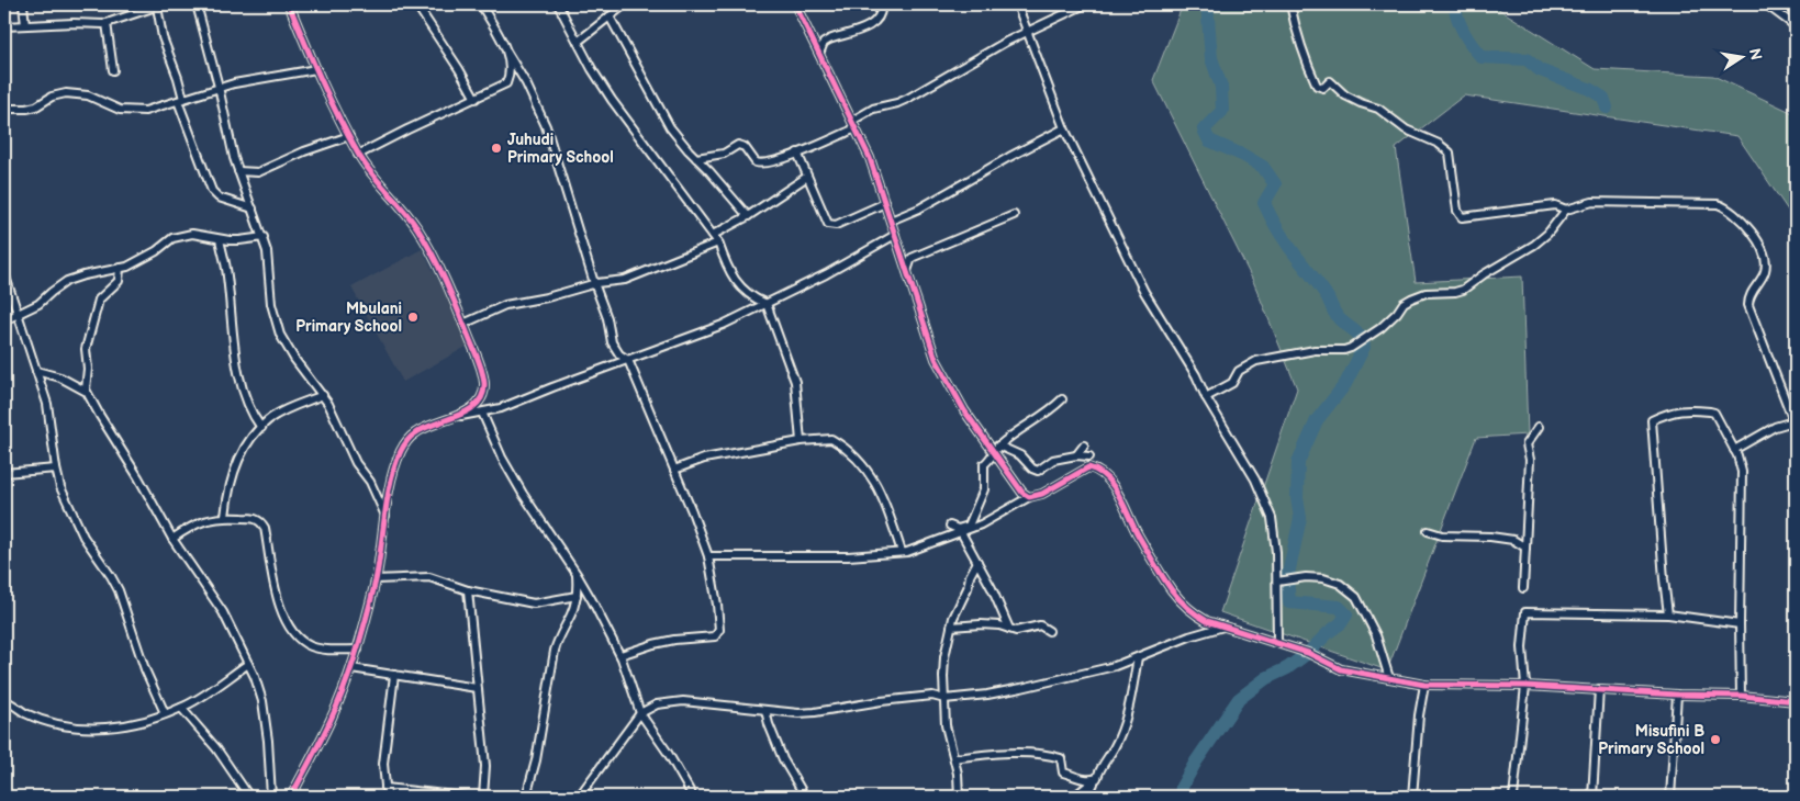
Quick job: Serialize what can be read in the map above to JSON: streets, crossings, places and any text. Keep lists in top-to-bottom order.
{
  "places": ["Juhudi Primary School", "Mbulani Primary School", "Misufini B Primary School"],
  "north": "right"
}
